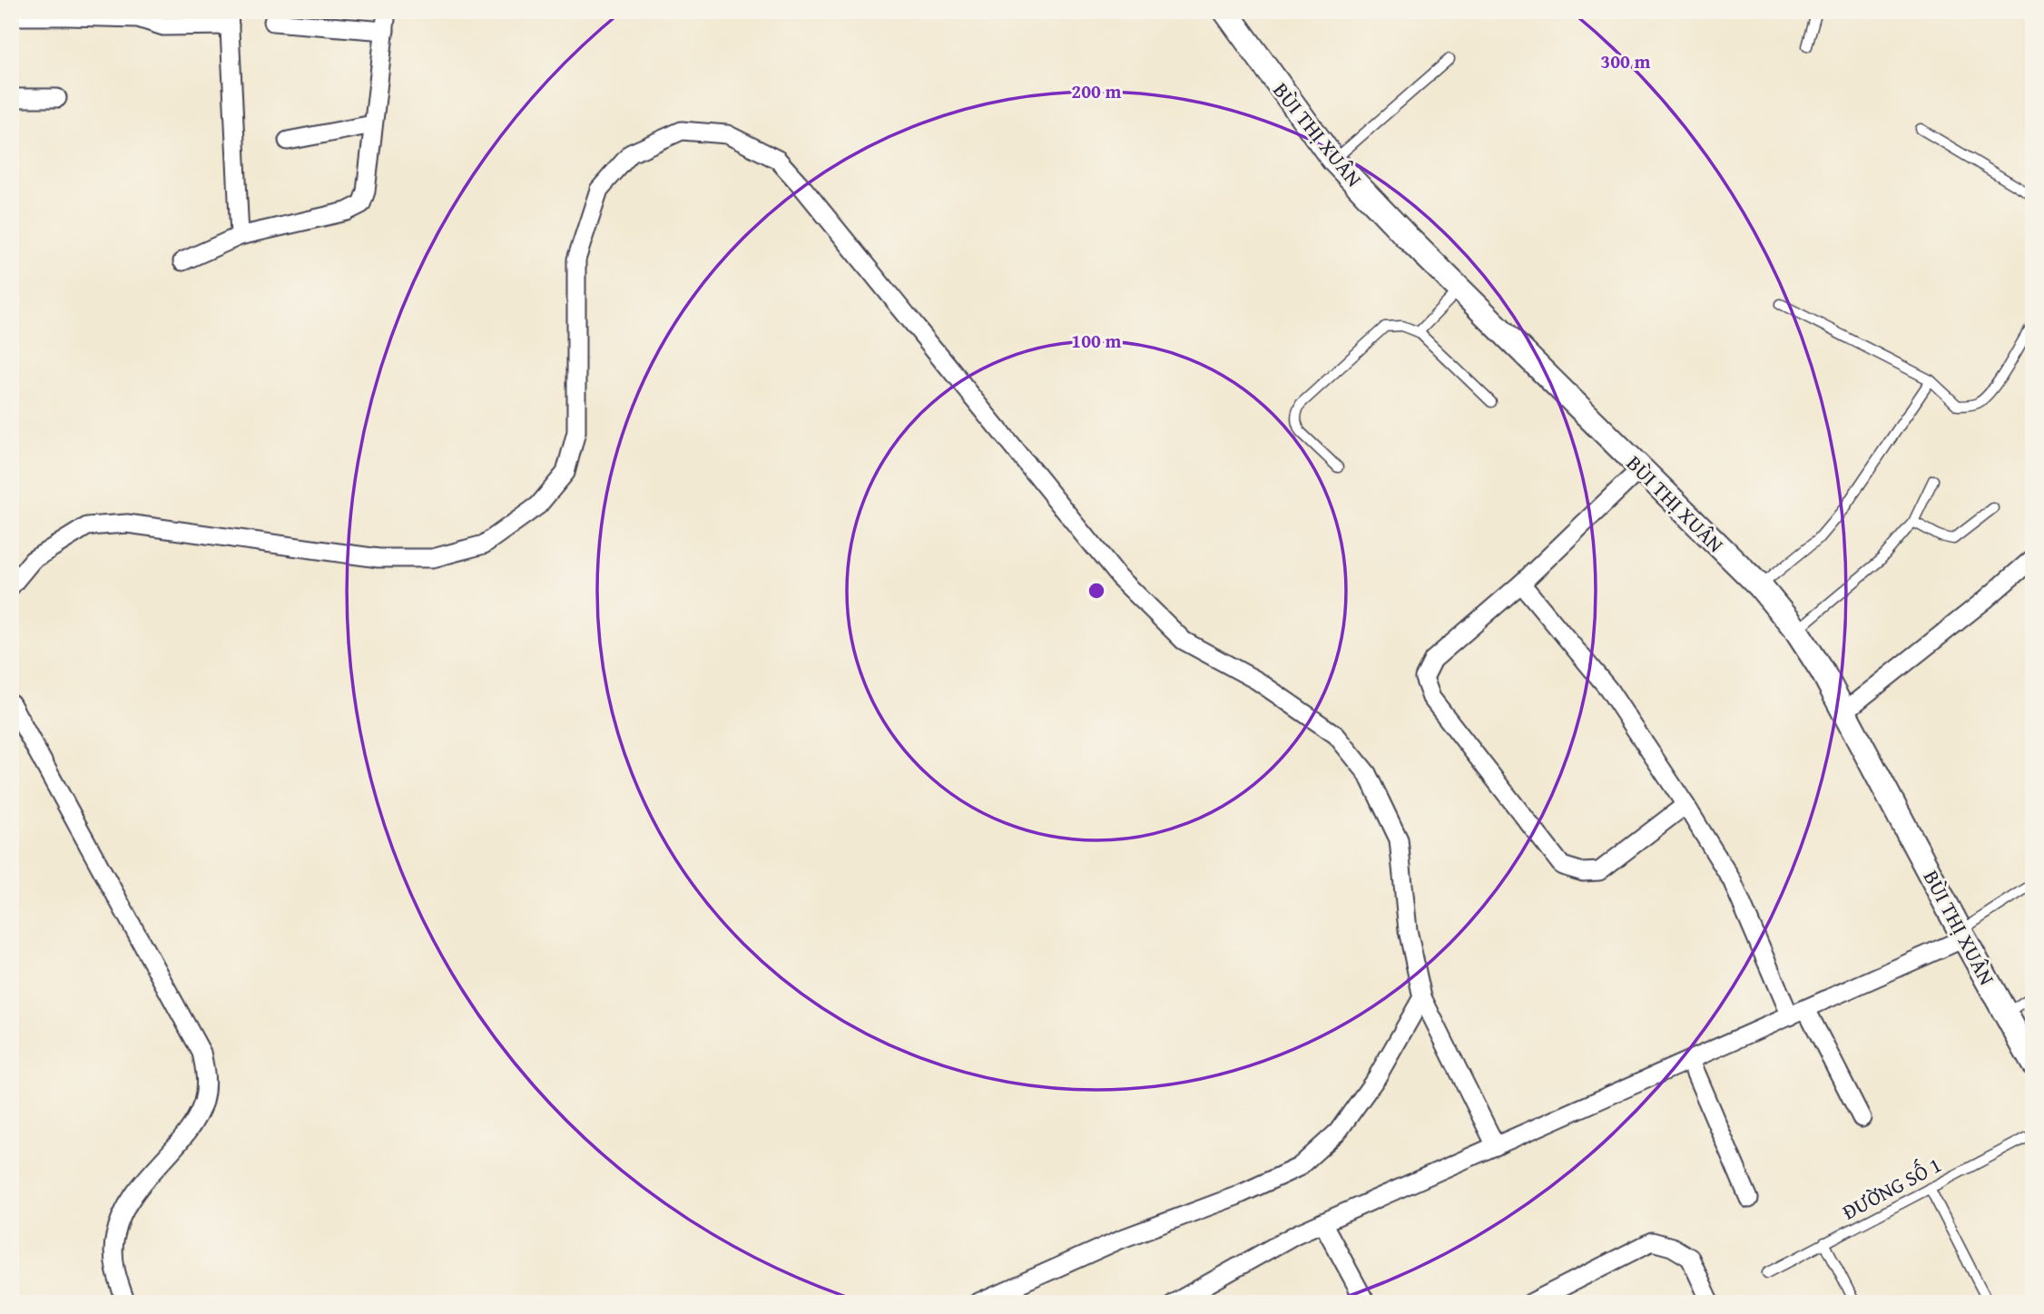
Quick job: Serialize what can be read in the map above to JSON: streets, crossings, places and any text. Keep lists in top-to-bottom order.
{
  "streets": {
    "main road": ["BÙI THỊ XUÂN"],
    "lane": ["ĐƯỜNG SỐ 1"]
  },
  "rings": ["300 m", "200 m", "100 m"]
}
